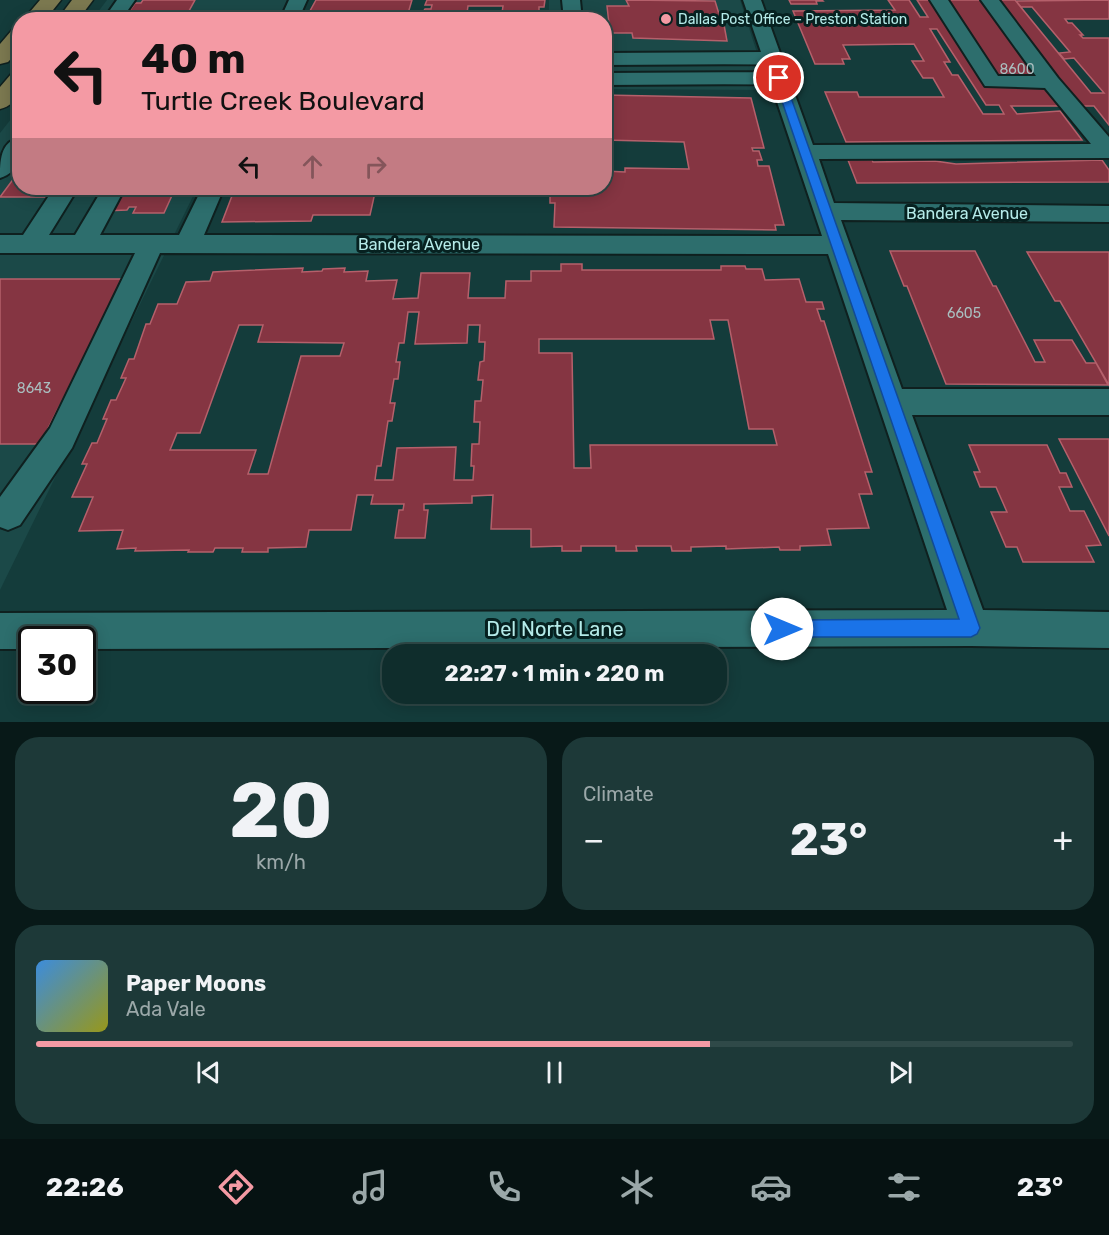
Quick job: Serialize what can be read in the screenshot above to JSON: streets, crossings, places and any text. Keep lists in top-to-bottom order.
{
  "streets": {
    "street": ["Bandera Avenue", "Del Norte Lane"]
  },
  "places": ["Dallas Post Office – Preston Station"],
  "house_numbers": ["8600", "6605", "8643"],
  "page": {
    "turn": ["40 m", "Turtle Creek Boulevard"],
    "limit": "30",
    "trip": "22:27 · 1 min · 220 m",
    "tile": [
      ["20", "km/h"],
      "Climate"
    ],
    "heat": ["−", "23°", "+"],
    "song": ["Paper Moons", "Ada Vale"],
    "tabs": ["22:26", "23°"]
  }
}
